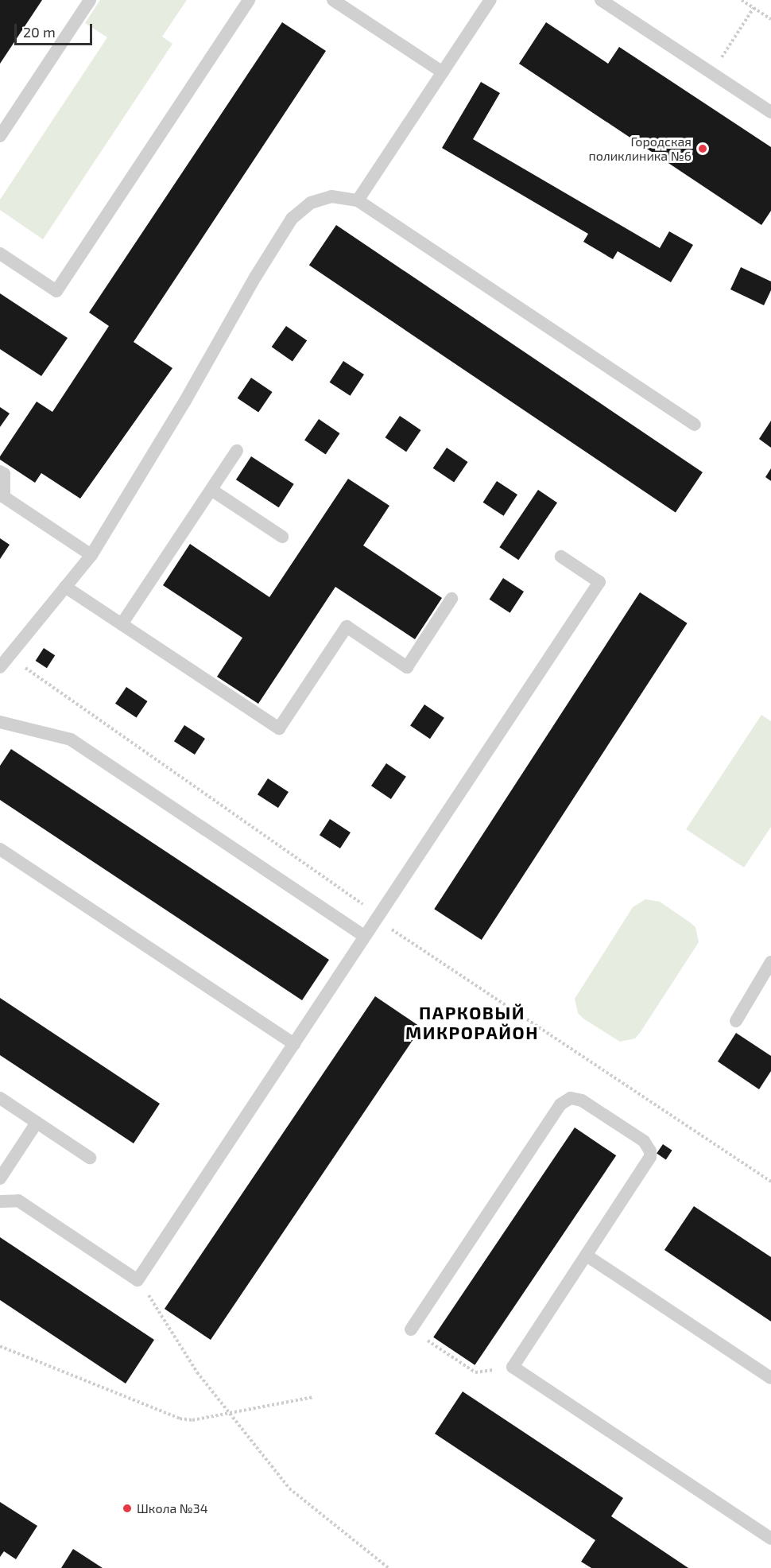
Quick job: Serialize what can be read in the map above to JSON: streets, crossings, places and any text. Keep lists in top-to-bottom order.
{
  "districts": ["ПАРКОВЫЙ МИКРОРАЙОН"],
  "places": ["Городская поликлиника №6", "Школа №34"],
  "scale_bar": "20 m"
}
